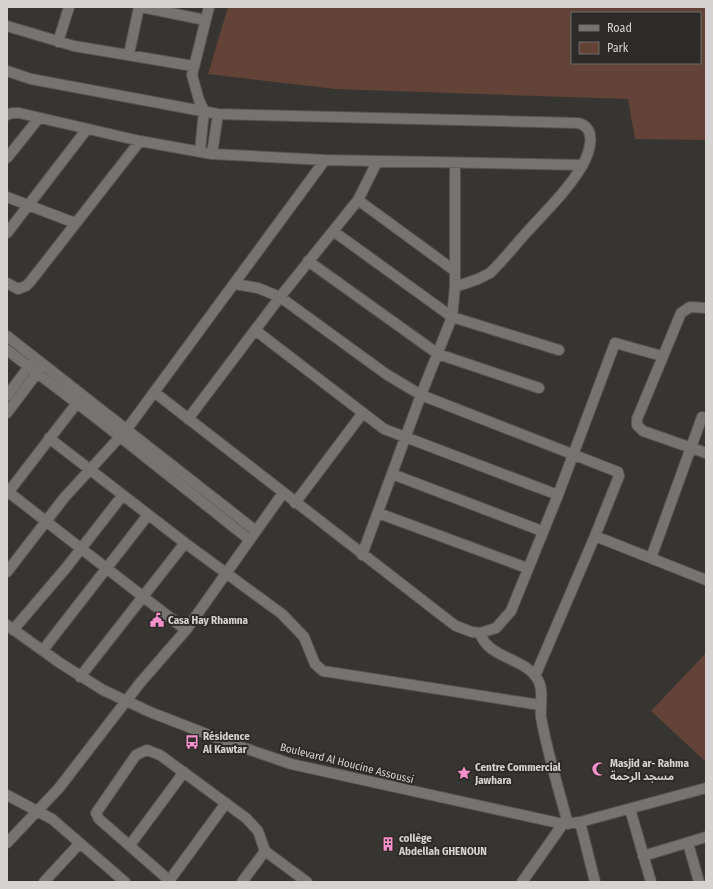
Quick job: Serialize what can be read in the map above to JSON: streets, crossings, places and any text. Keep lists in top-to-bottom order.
{
  "streets": {
    "street": ["Boulevard Al Houcine Assoussi"]
  },
  "places": {
    "public building": ["Casa Hay Rhamna"],
    "bus stop": ["Résidence Al Kawtar"],
    "mosque": ["Masjid ar- Rahma مسجد الرحمة"],
    "place": ["Centre Commercial Jawhara"],
    "building": ["collège Abdellah GHENOUN"]
  },
  "legend": ["Road", "Park"]
}
